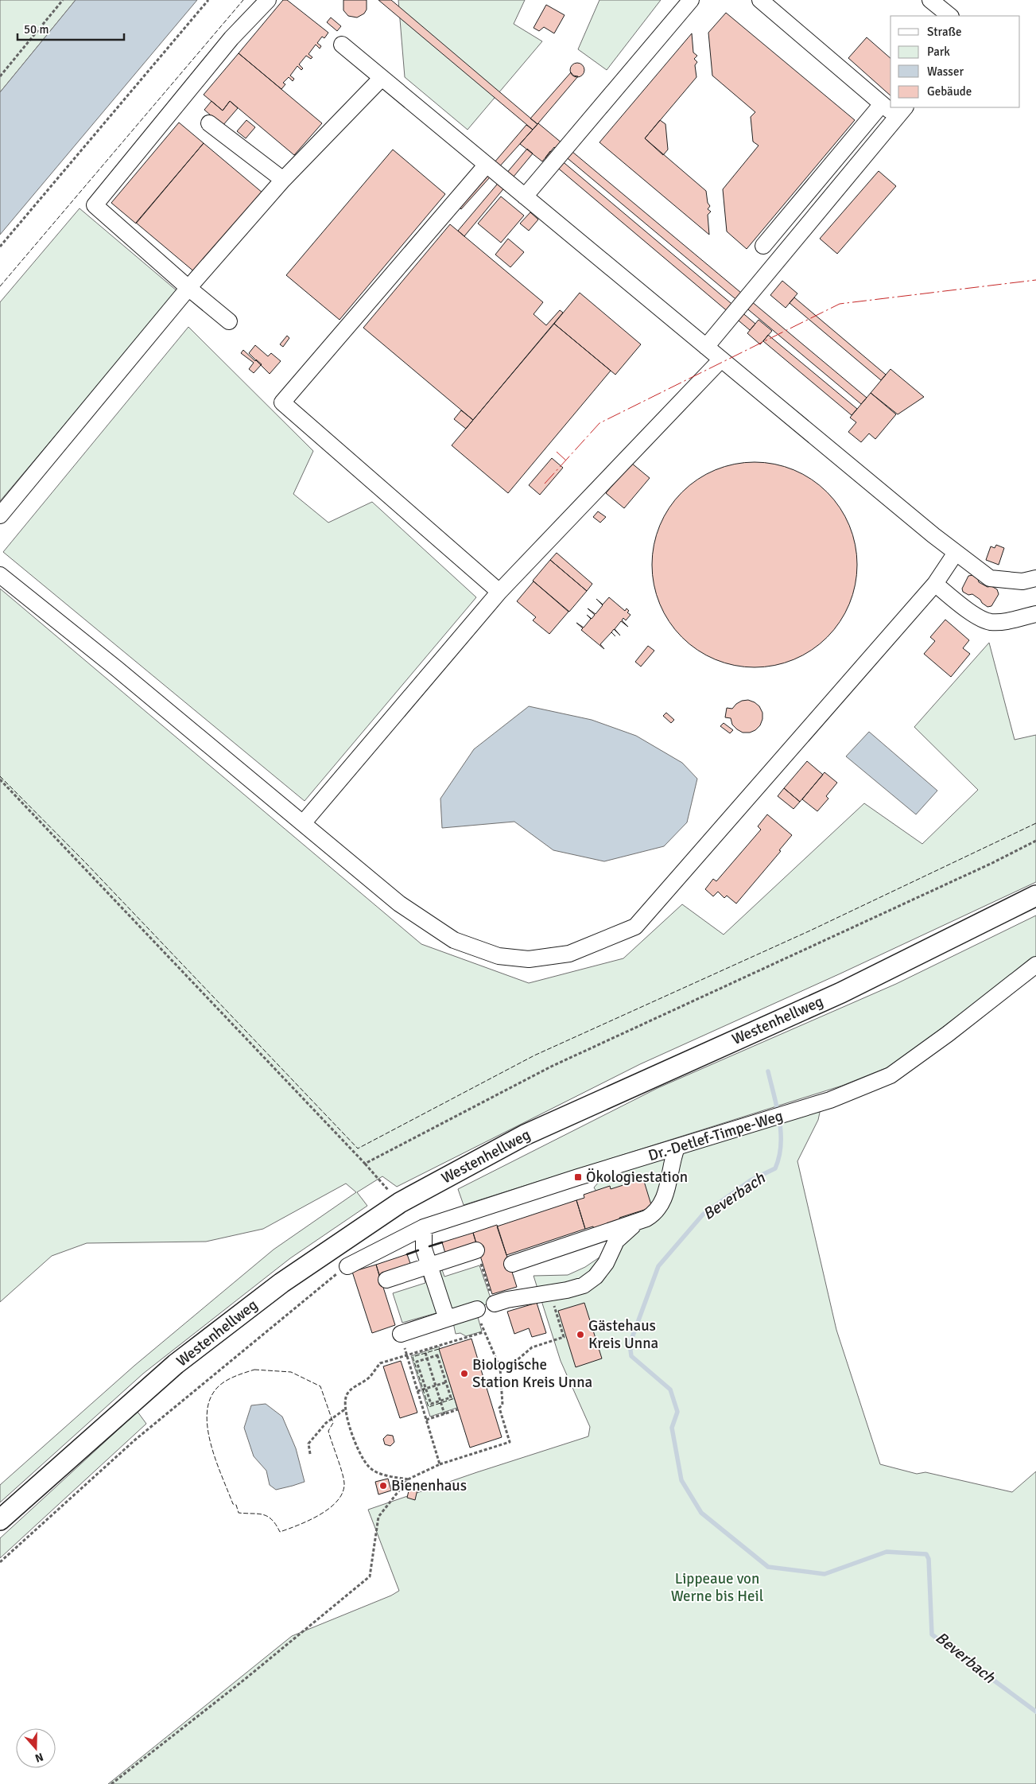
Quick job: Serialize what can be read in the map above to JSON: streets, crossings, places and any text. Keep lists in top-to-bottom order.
{
  "streets": {
    "main road": ["Westenhellweg"],
    "lane": ["Dr.-Detlef-Timpe-Weg"]
  },
  "water": ["Beverbach"],
  "parks": ["Lippeaue von Werne bis Heil"],
  "places": {
    "transit": ["Ökologiestation"],
    "other": ["Gästehaus Kreis Unna", "Biologische Station Kreis Unna", "Bienenhaus"]
  },
  "legend": [
    "Straße",
    "Park",
    "Wasser",
    "Gebäude"
  ],
  "scale_bar": "50 m",
  "north": "bottom"
}
